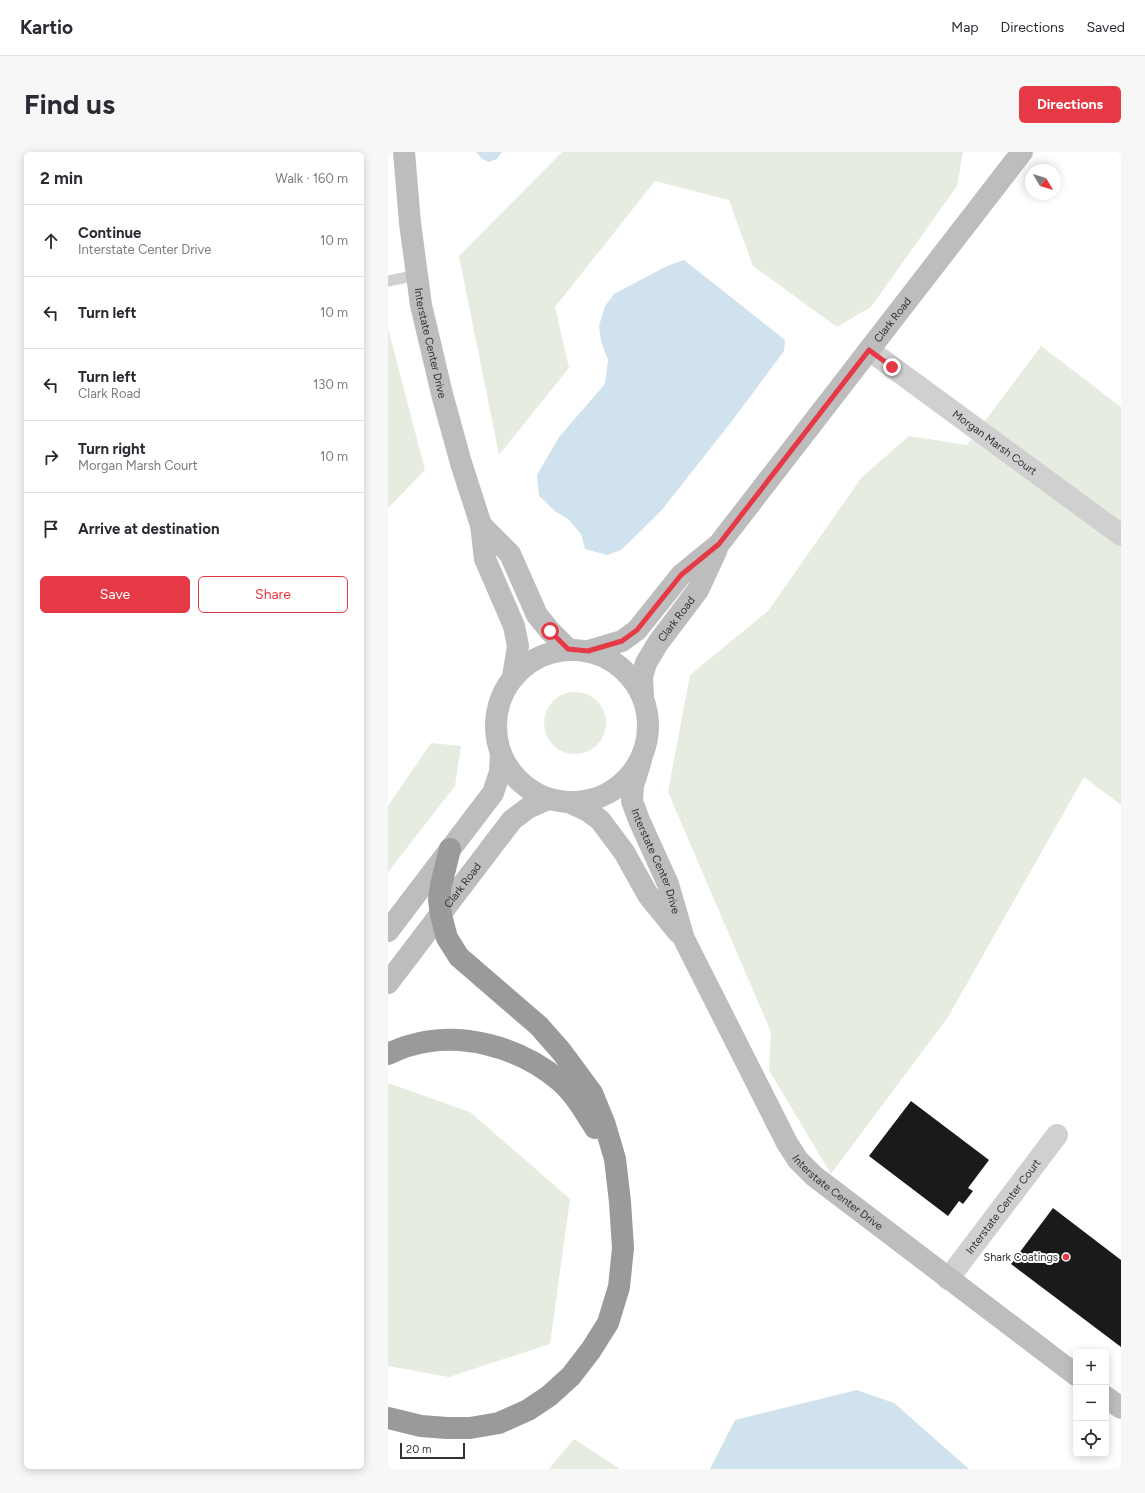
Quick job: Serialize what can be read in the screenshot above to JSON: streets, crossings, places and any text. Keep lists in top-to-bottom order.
{
  "streets": {
    "street": [
      "Clark Road",
      "Interstate Center Drive",
      "Morgan Marsh Court",
      "Interstate Center Court"
    ]
  },
  "crossings": [
    ["Clark Road", "Interstate Center Drive"],
    ["Clark Road", "Morgan Marsh Court"],
    ["Interstate Center Drive", "Interstate Center Court"]
  ],
  "places": ["Shark Coatings"],
  "scale_bar": "20 m",
  "north": "bottom right",
  "page": {
    "header": "Kartio",
    "nav": ["Map", "Directions", "Saved"],
    "buttons": [
      "Directions",
      ["Save", "Share"]
    ],
    "title": "Find us",
    "heading": ["2 min", "Walk · 160 m"],
    "list": [
      ["Continue", "Interstate Center Drive", "10 m"],
      ["Turn left", "10 m"],
      ["Turn left", "Clark Road", "130 m"],
      ["Turn right", "Morgan Marsh Court", "10 m"],
      "Arrive at destination"
    ],
    "map_buttons": ["+", "−"],
    "scale": "20 m"
  }
}
